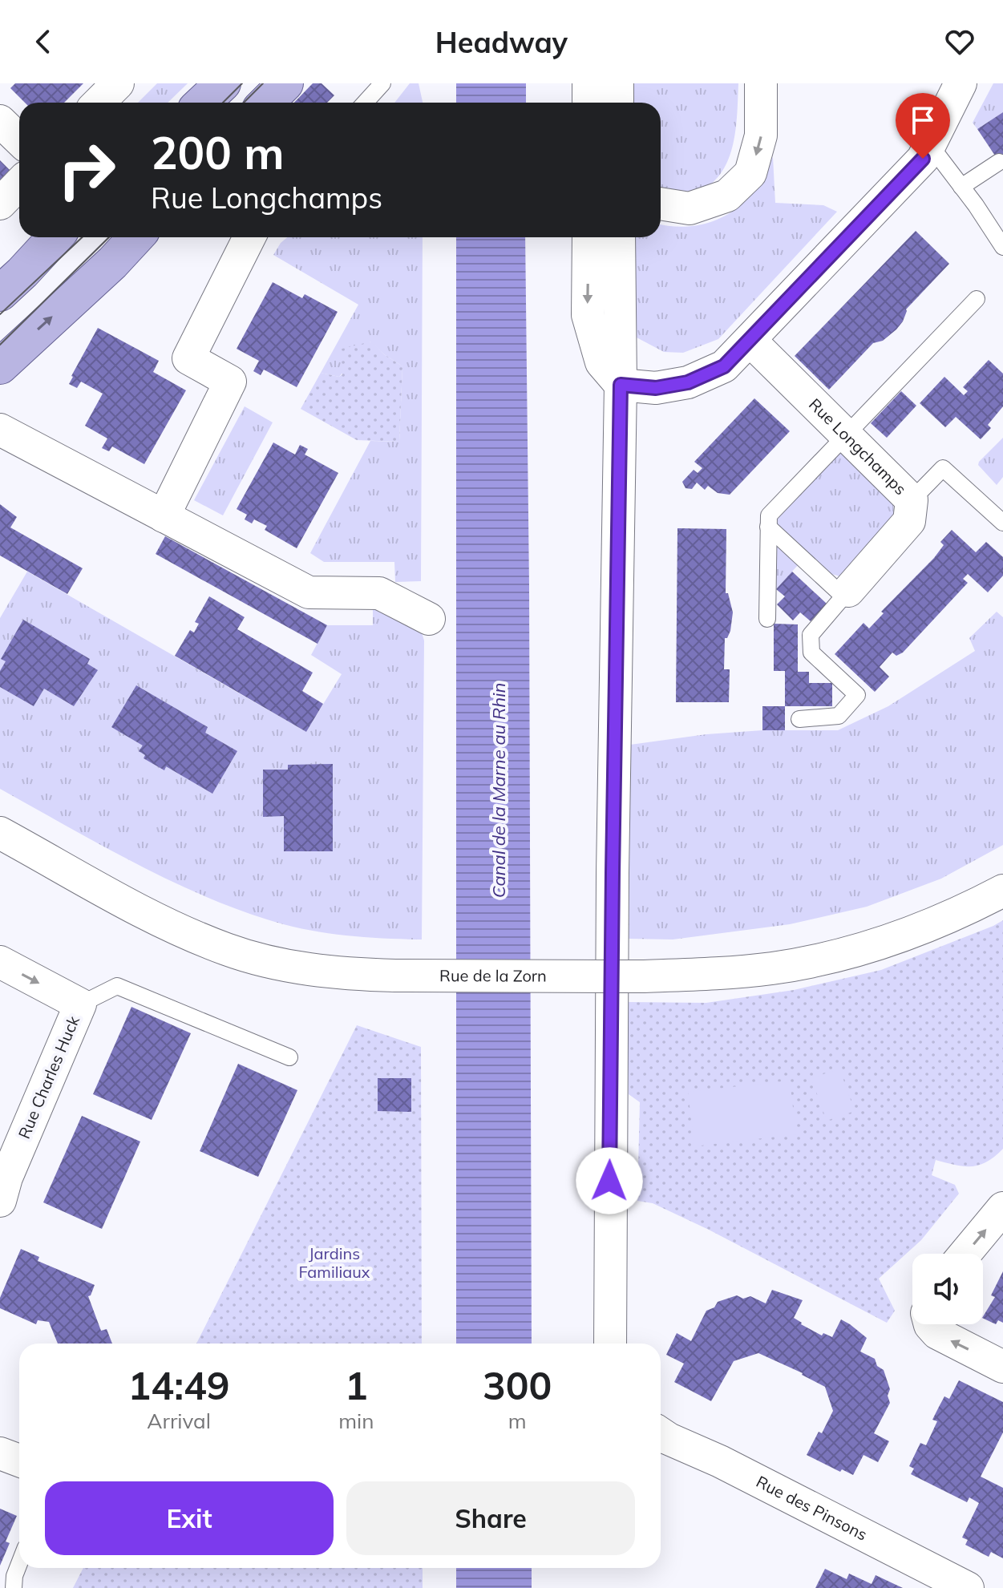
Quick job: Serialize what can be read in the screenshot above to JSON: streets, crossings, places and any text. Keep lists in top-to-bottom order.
{
  "streets": {
    "street": [
      "Rue Longchamps",
      "Rue de la Zorn",
      "Rue Charles Huck",
      "Rue des Pinsons"
    ]
  },
  "water": ["Canal de la Marne au Rhin"],
  "parks": ["Jardins Familiaux"],
  "page": {
    "header": "Headway",
    "turn": ["200 m", "Rue Longchamps"],
    "eta": [
      "14:49",
      "Arrival",
      "1",
      "min",
      "300",
      "m"
    ],
    "buttons": ["Exit", "Share"]
  }
}
